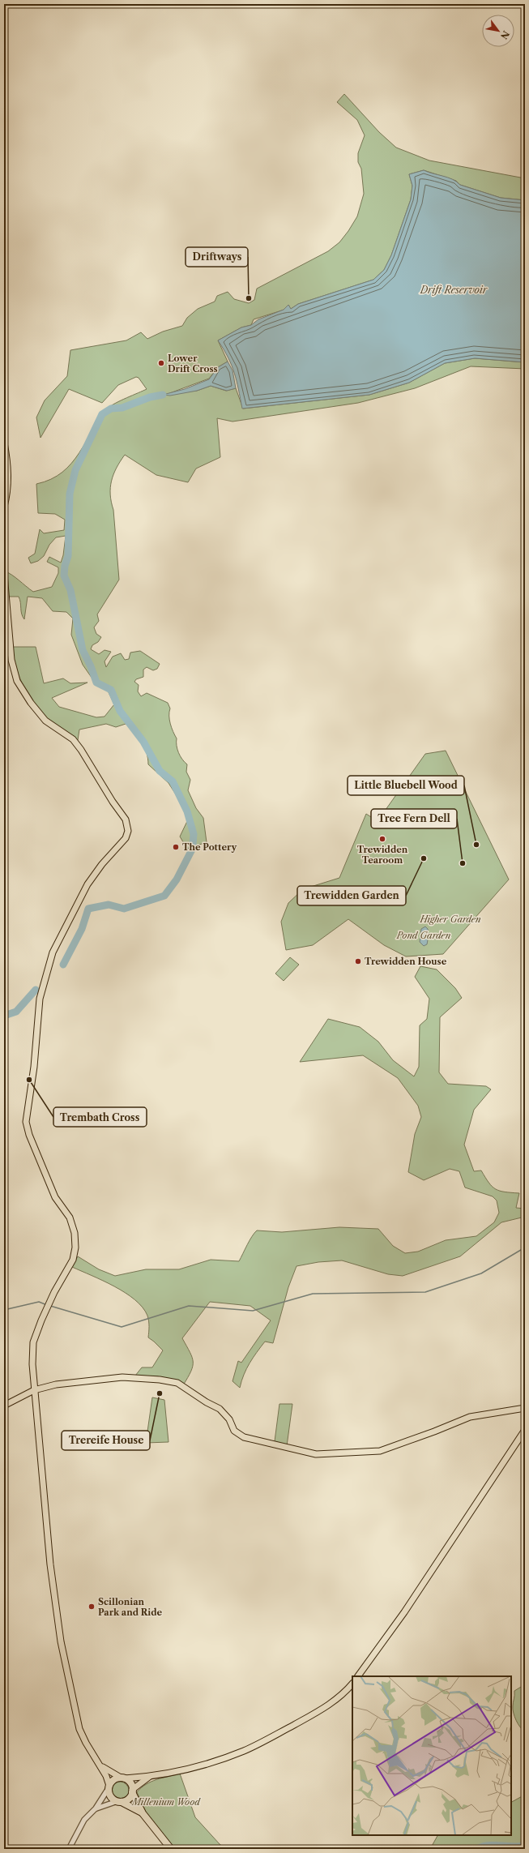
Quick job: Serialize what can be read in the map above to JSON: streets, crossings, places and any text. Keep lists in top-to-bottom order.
{
  "water": ["Drift Reservoir"],
  "parks": ["Higher Garden", "Pond Garden", "Millenium Wood"],
  "places": [
    "Driftways",
    "Lower Drift Cross",
    "Trewidden Tearoom",
    "Little Bluebell Wood",
    "The Pottery",
    "Trewidden Garden",
    "Tree Fern Dell",
    "Trewidden House",
    "Trembath Cross",
    "Trereife House",
    "Scillonian Park and Ride"
  ],
  "north": "bottom right"
}
